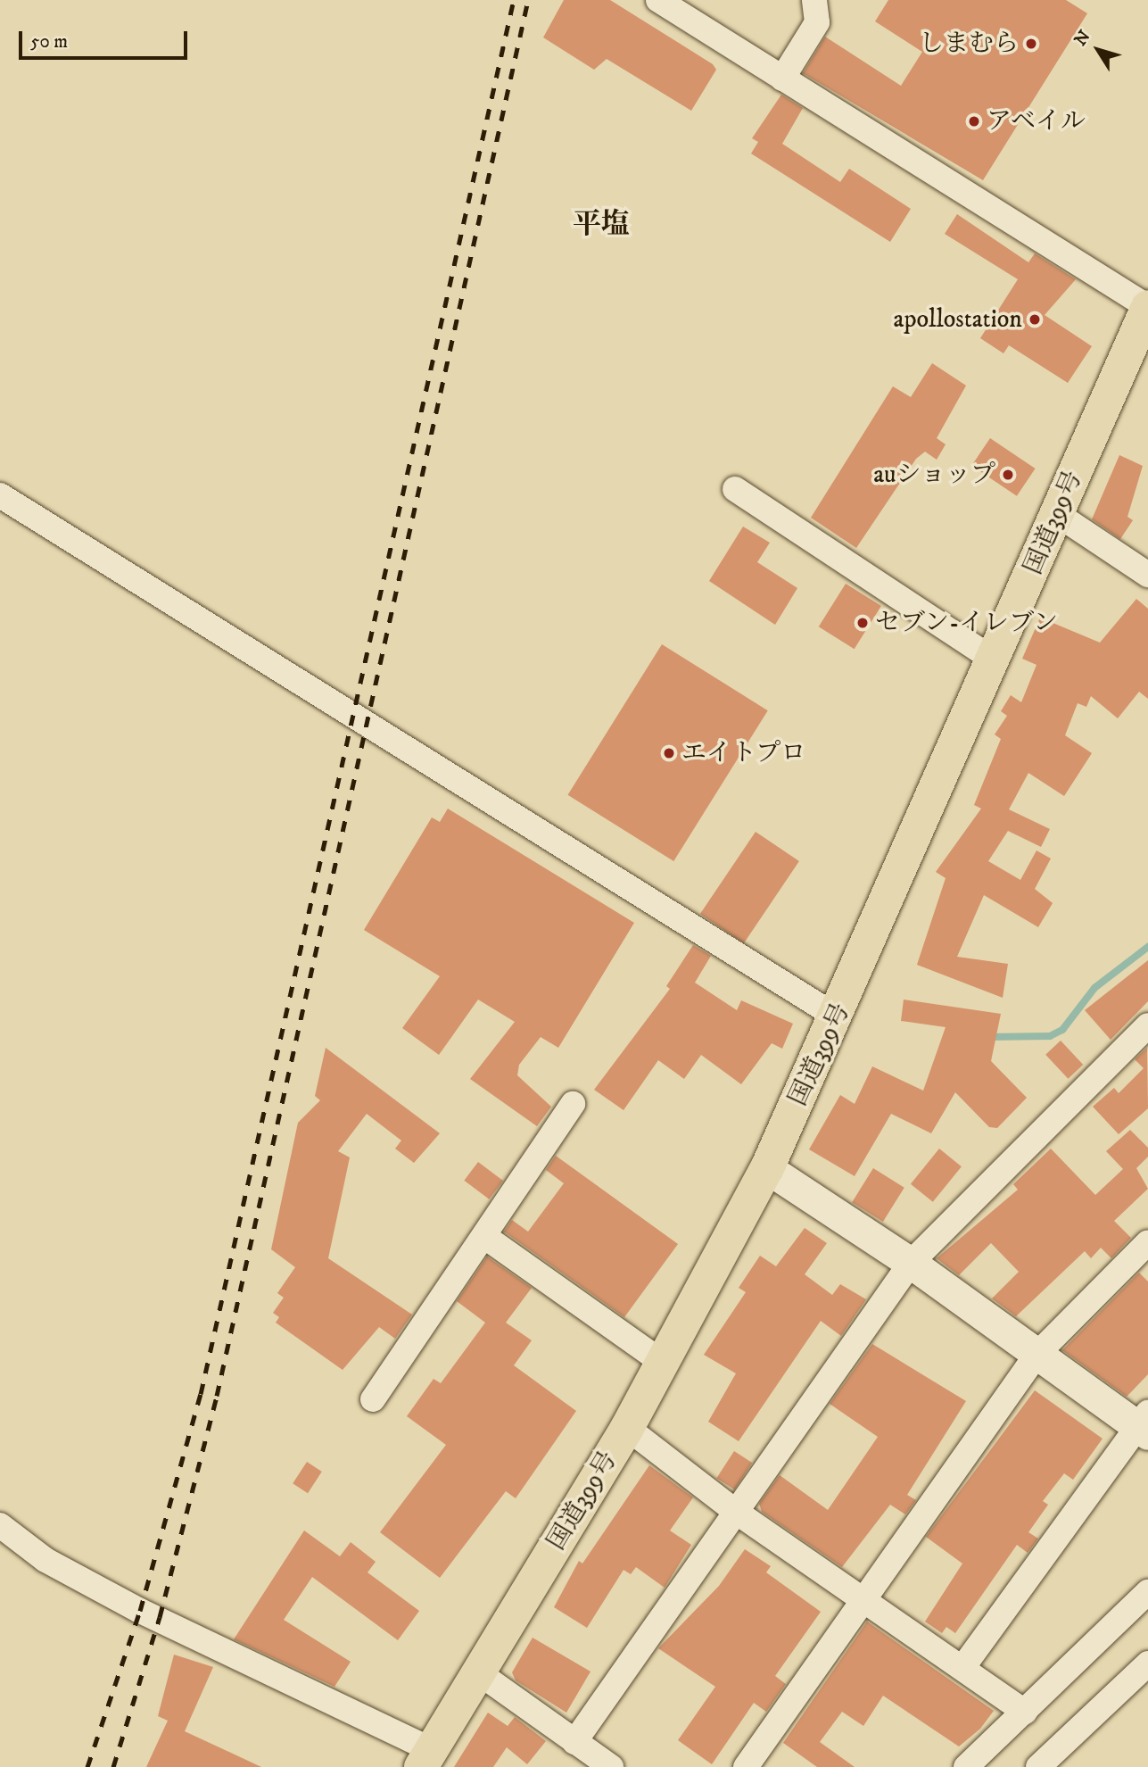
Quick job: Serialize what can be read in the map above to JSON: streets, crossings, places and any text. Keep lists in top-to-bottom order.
{
  "streets": {
    "highway": ["国道399号"]
  },
  "districts": ["平塩"],
  "places": [
    "しまむら",
    "アベイル",
    "apollostation",
    "auショップ",
    "セブン-イレブン",
    "エイトプロ"
  ],
  "scale_bar": "50 m",
  "north": "top left"
}
